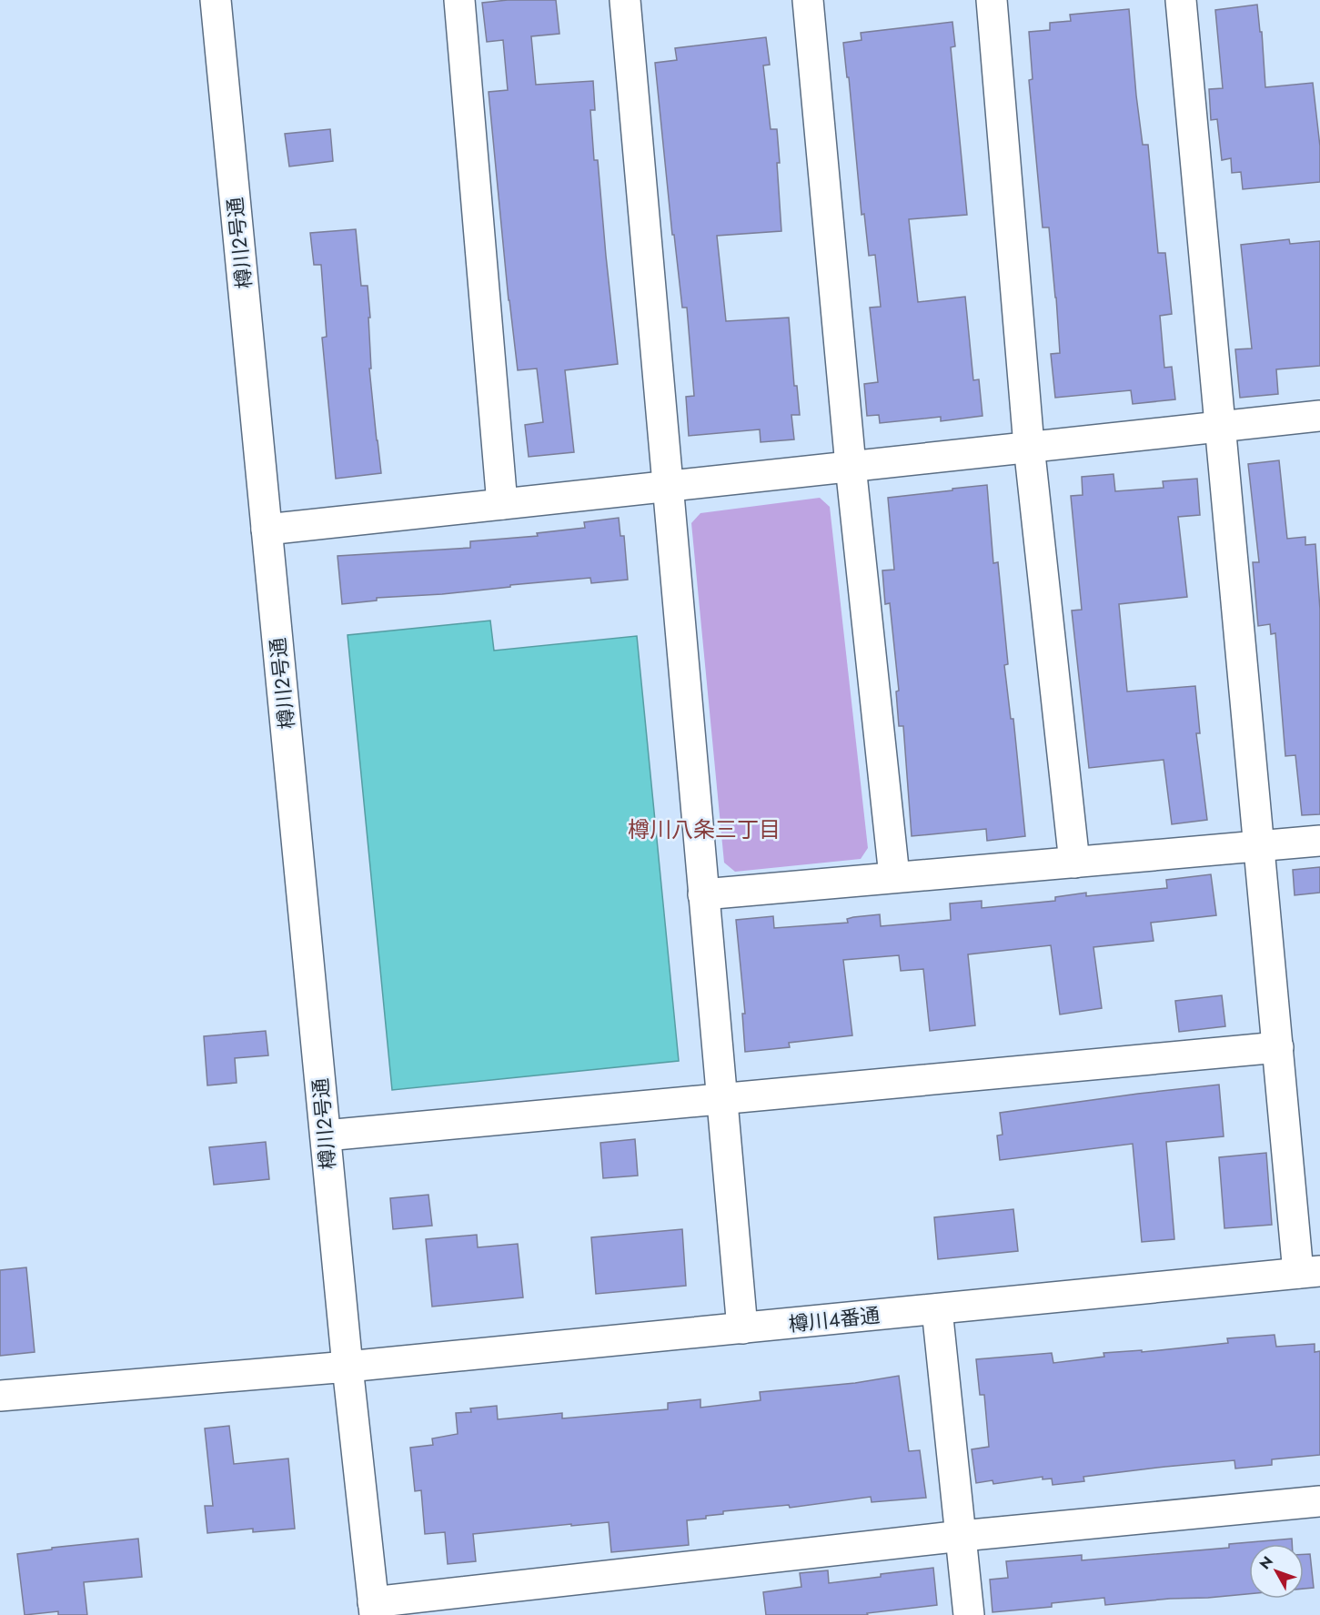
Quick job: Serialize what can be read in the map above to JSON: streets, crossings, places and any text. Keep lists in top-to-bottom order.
{
  "streets": {
    "street": ["樽川2号通", "樽川4番通"]
  },
  "crossings": [
    ["樽川2号通", "樽川4番通"]
  ],
  "districts": ["樽川八条三丁目"],
  "north": "top left"
}
